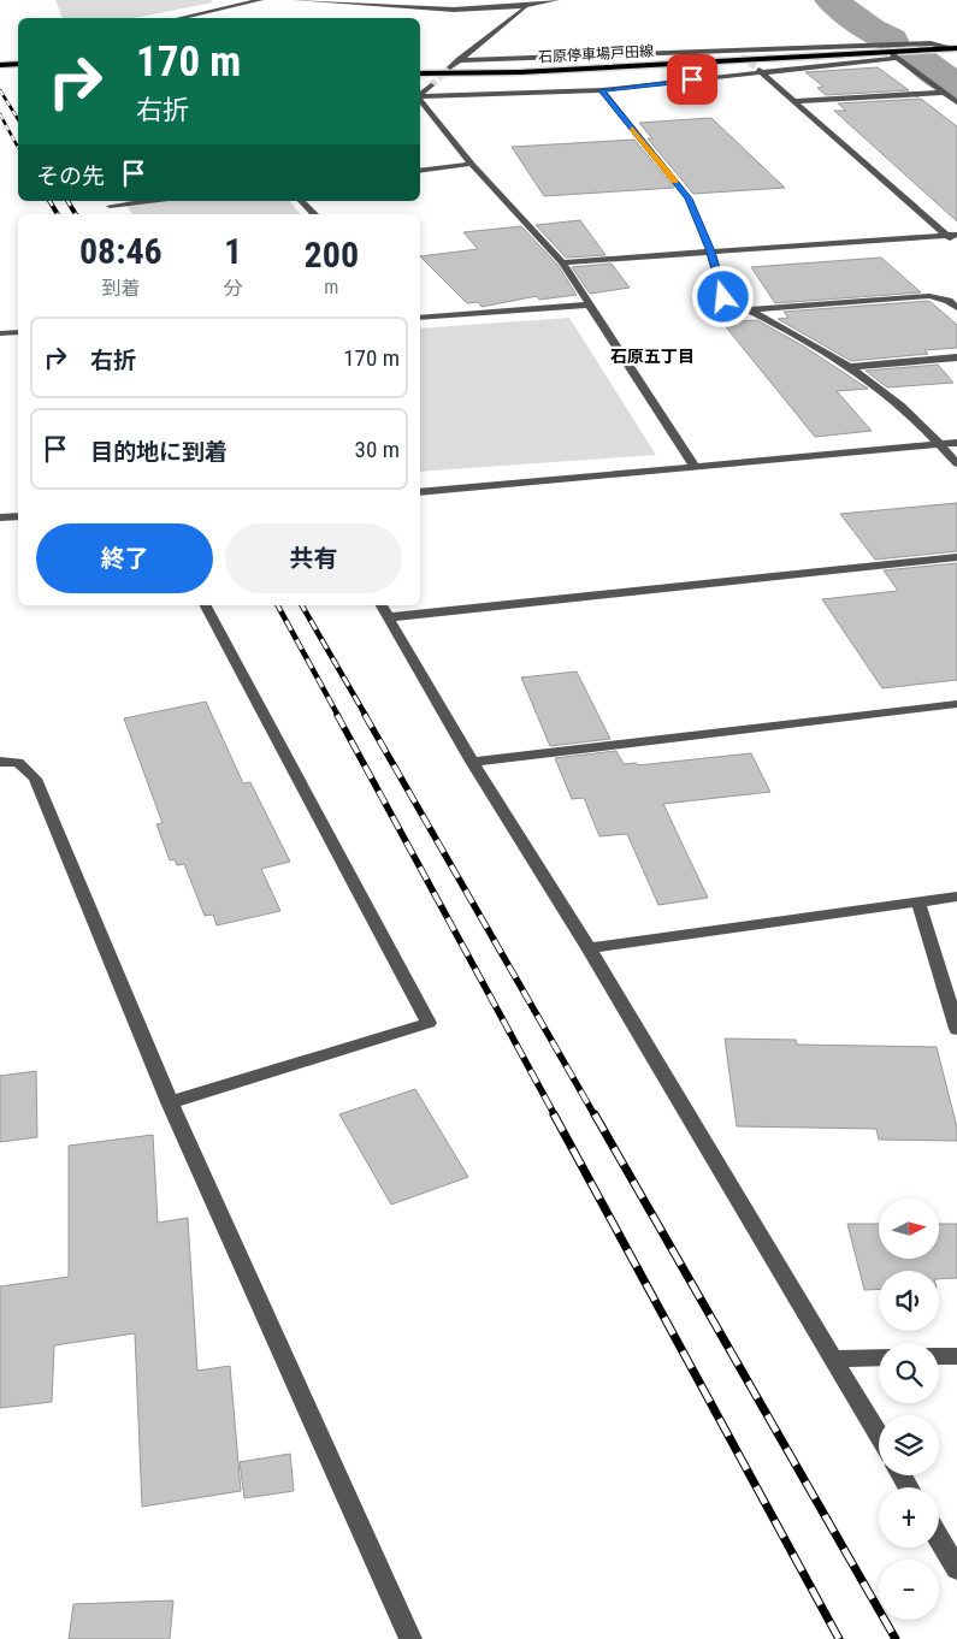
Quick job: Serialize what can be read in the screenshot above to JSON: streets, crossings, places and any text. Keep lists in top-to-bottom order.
{
  "streets": {
    "main road": ["石原停車場戸田線"]
  },
  "districts": ["石原五丁目"],
  "north": "right",
  "page": {
    "turn": ["170 m", "右折"],
    "then": "その先",
    "eta": [
      "08:46",
      "到着",
      "1",
      "分",
      "200",
      "m"
    ],
    "list": [
      {
        "name": "右折",
        "value": "170 m"
      },
      {
        "name": "目的地に到着",
        "value": "30 m"
      }
    ],
    "buttons": ["終了", "共有"],
    "map_buttons": ["+", "−"]
  }
}
